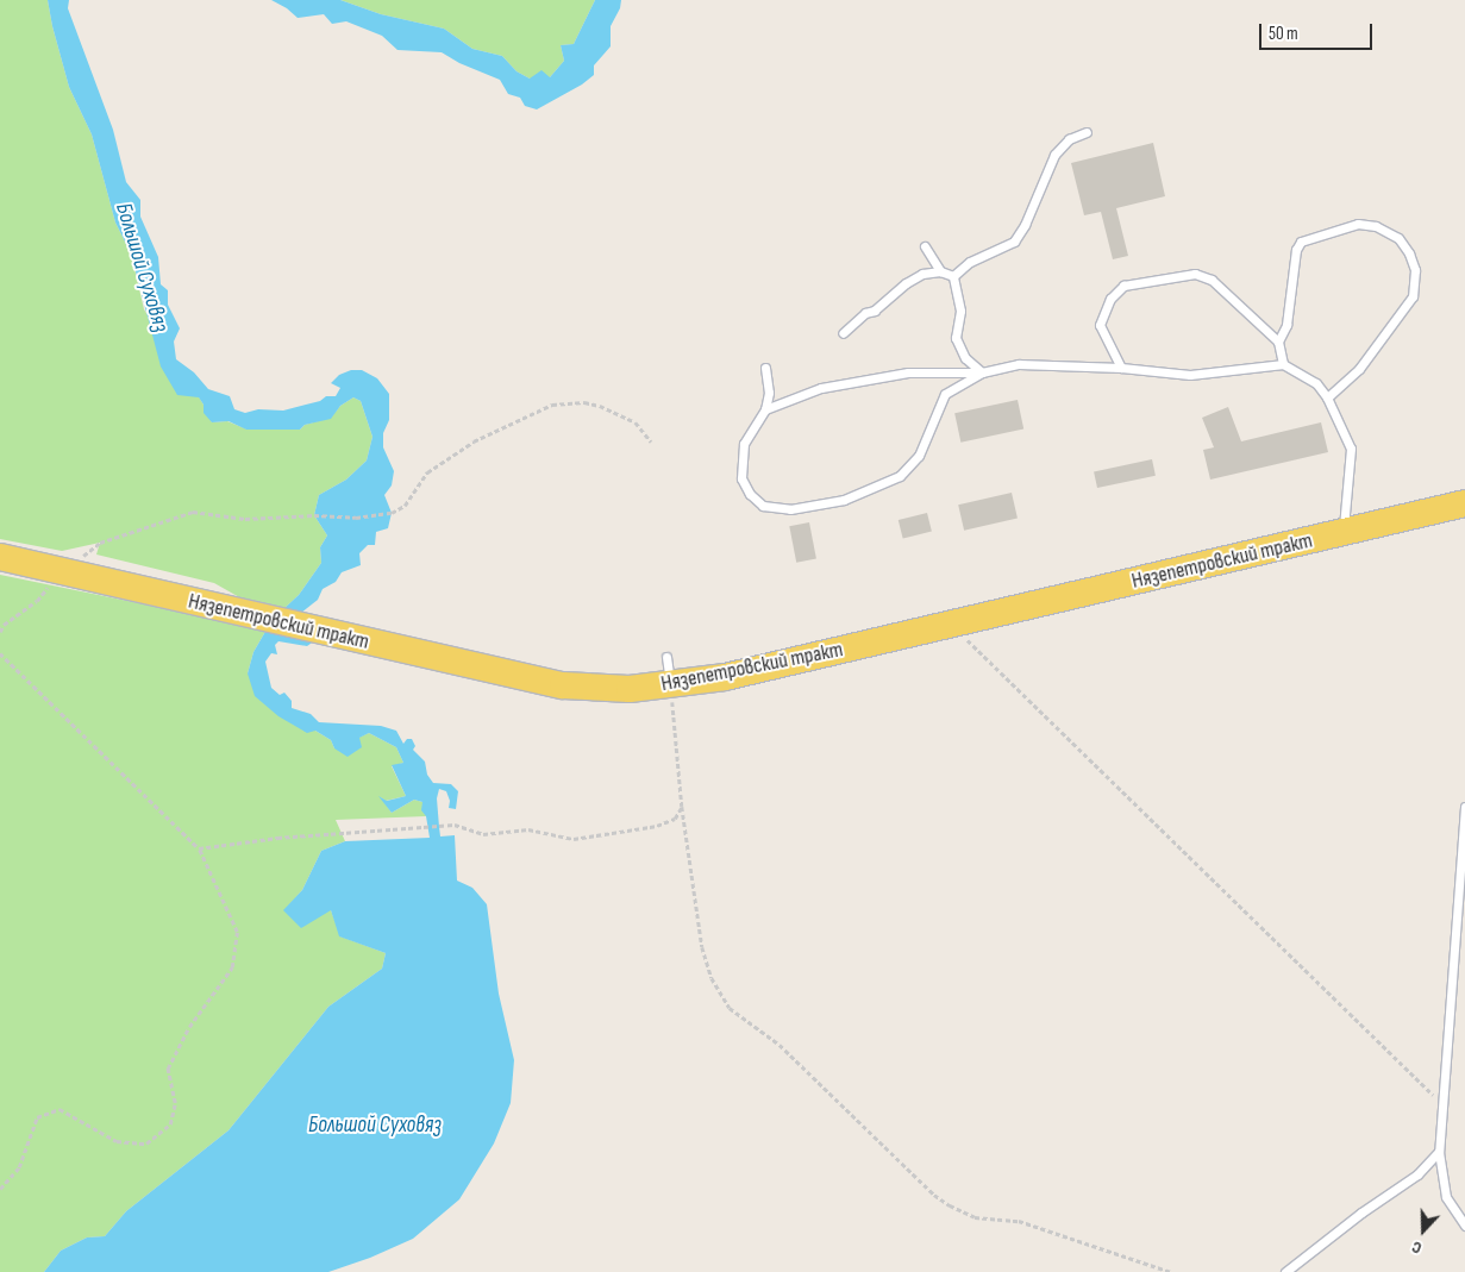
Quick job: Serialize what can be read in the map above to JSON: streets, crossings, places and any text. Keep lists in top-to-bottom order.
{
  "streets": {
    "main road": ["Нязепетровский тракт"]
  },
  "water": ["Большой Суховяз"],
  "scale_bar": "50 m",
  "north": "bottom"
}
